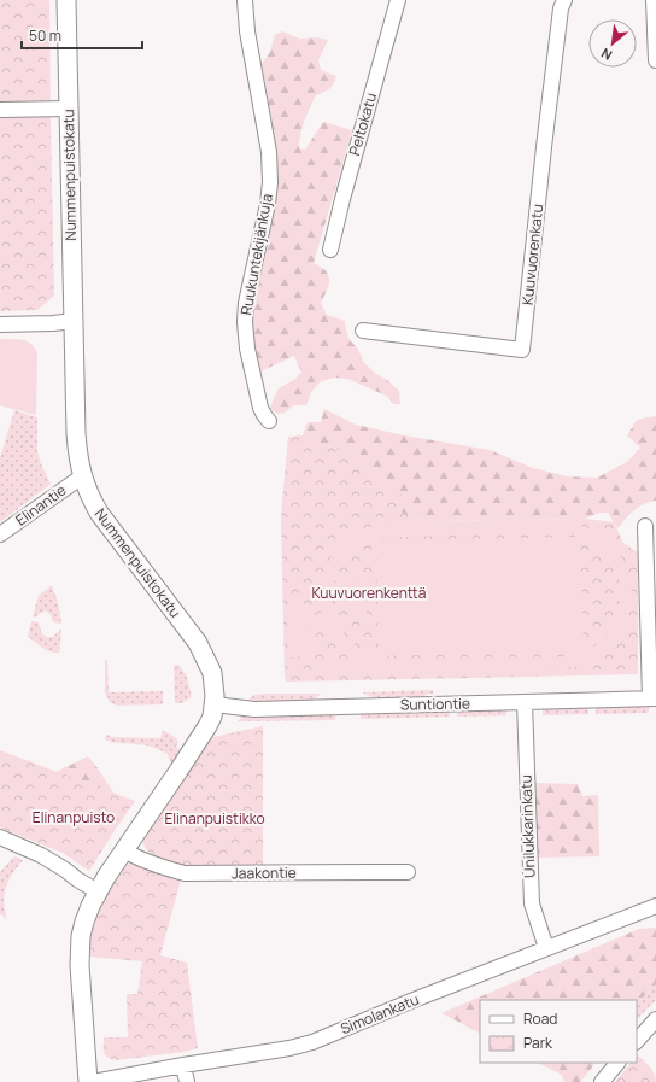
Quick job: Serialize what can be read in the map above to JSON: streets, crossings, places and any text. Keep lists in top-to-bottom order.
{
  "streets": {
    "street": [
      "Peltokatu",
      "Nummenpuistokatu",
      "Ruukuntekijänkuja",
      "Kuuvuorenkatu",
      "Elinantie",
      "Suntiontie",
      "Unilukkarinkatu",
      "Jaakontie",
      "Simolankatu"
    ]
  },
  "crossings": [
    ["Nummenpuistokatu", "Elinantie"],
    ["Nummenpuistokatu", "Suntiontie"],
    ["Nummenpuistokatu", "Jaakontie"],
    ["Suntiontie", "Unilukkarinkatu"],
    ["Unilukkarinkatu", "Simolankatu"]
  ],
  "parks": ["Kuuvuorenkenttä", "Elinanpuisto", "Elinanpuistikko"],
  "legend": ["Road", "Park"],
  "scale_bar": "50 m",
  "north": "bottom left"
}
